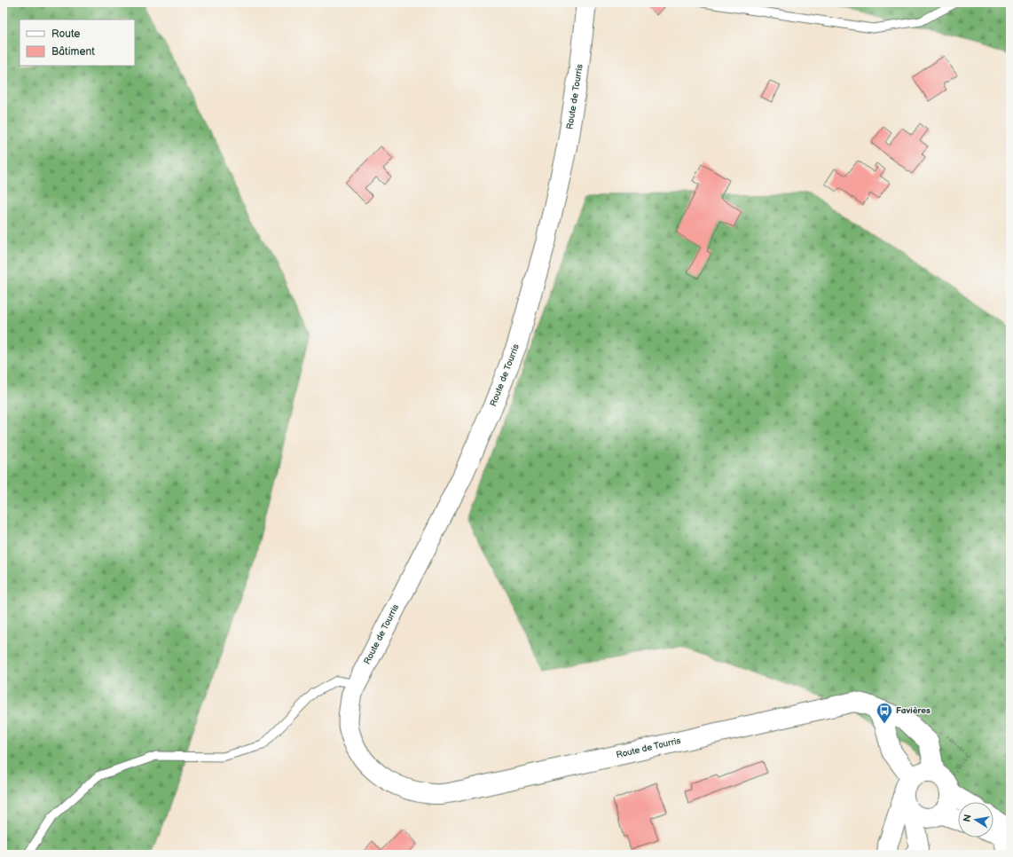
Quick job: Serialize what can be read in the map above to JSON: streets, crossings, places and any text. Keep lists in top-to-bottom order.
{
  "streets": {
    "street": ["Route de Tourris"]
  },
  "places": {
    "bus stop": ["Favières"]
  },
  "legend": ["Route", "Bâtiment"],
  "north": "left"
}
